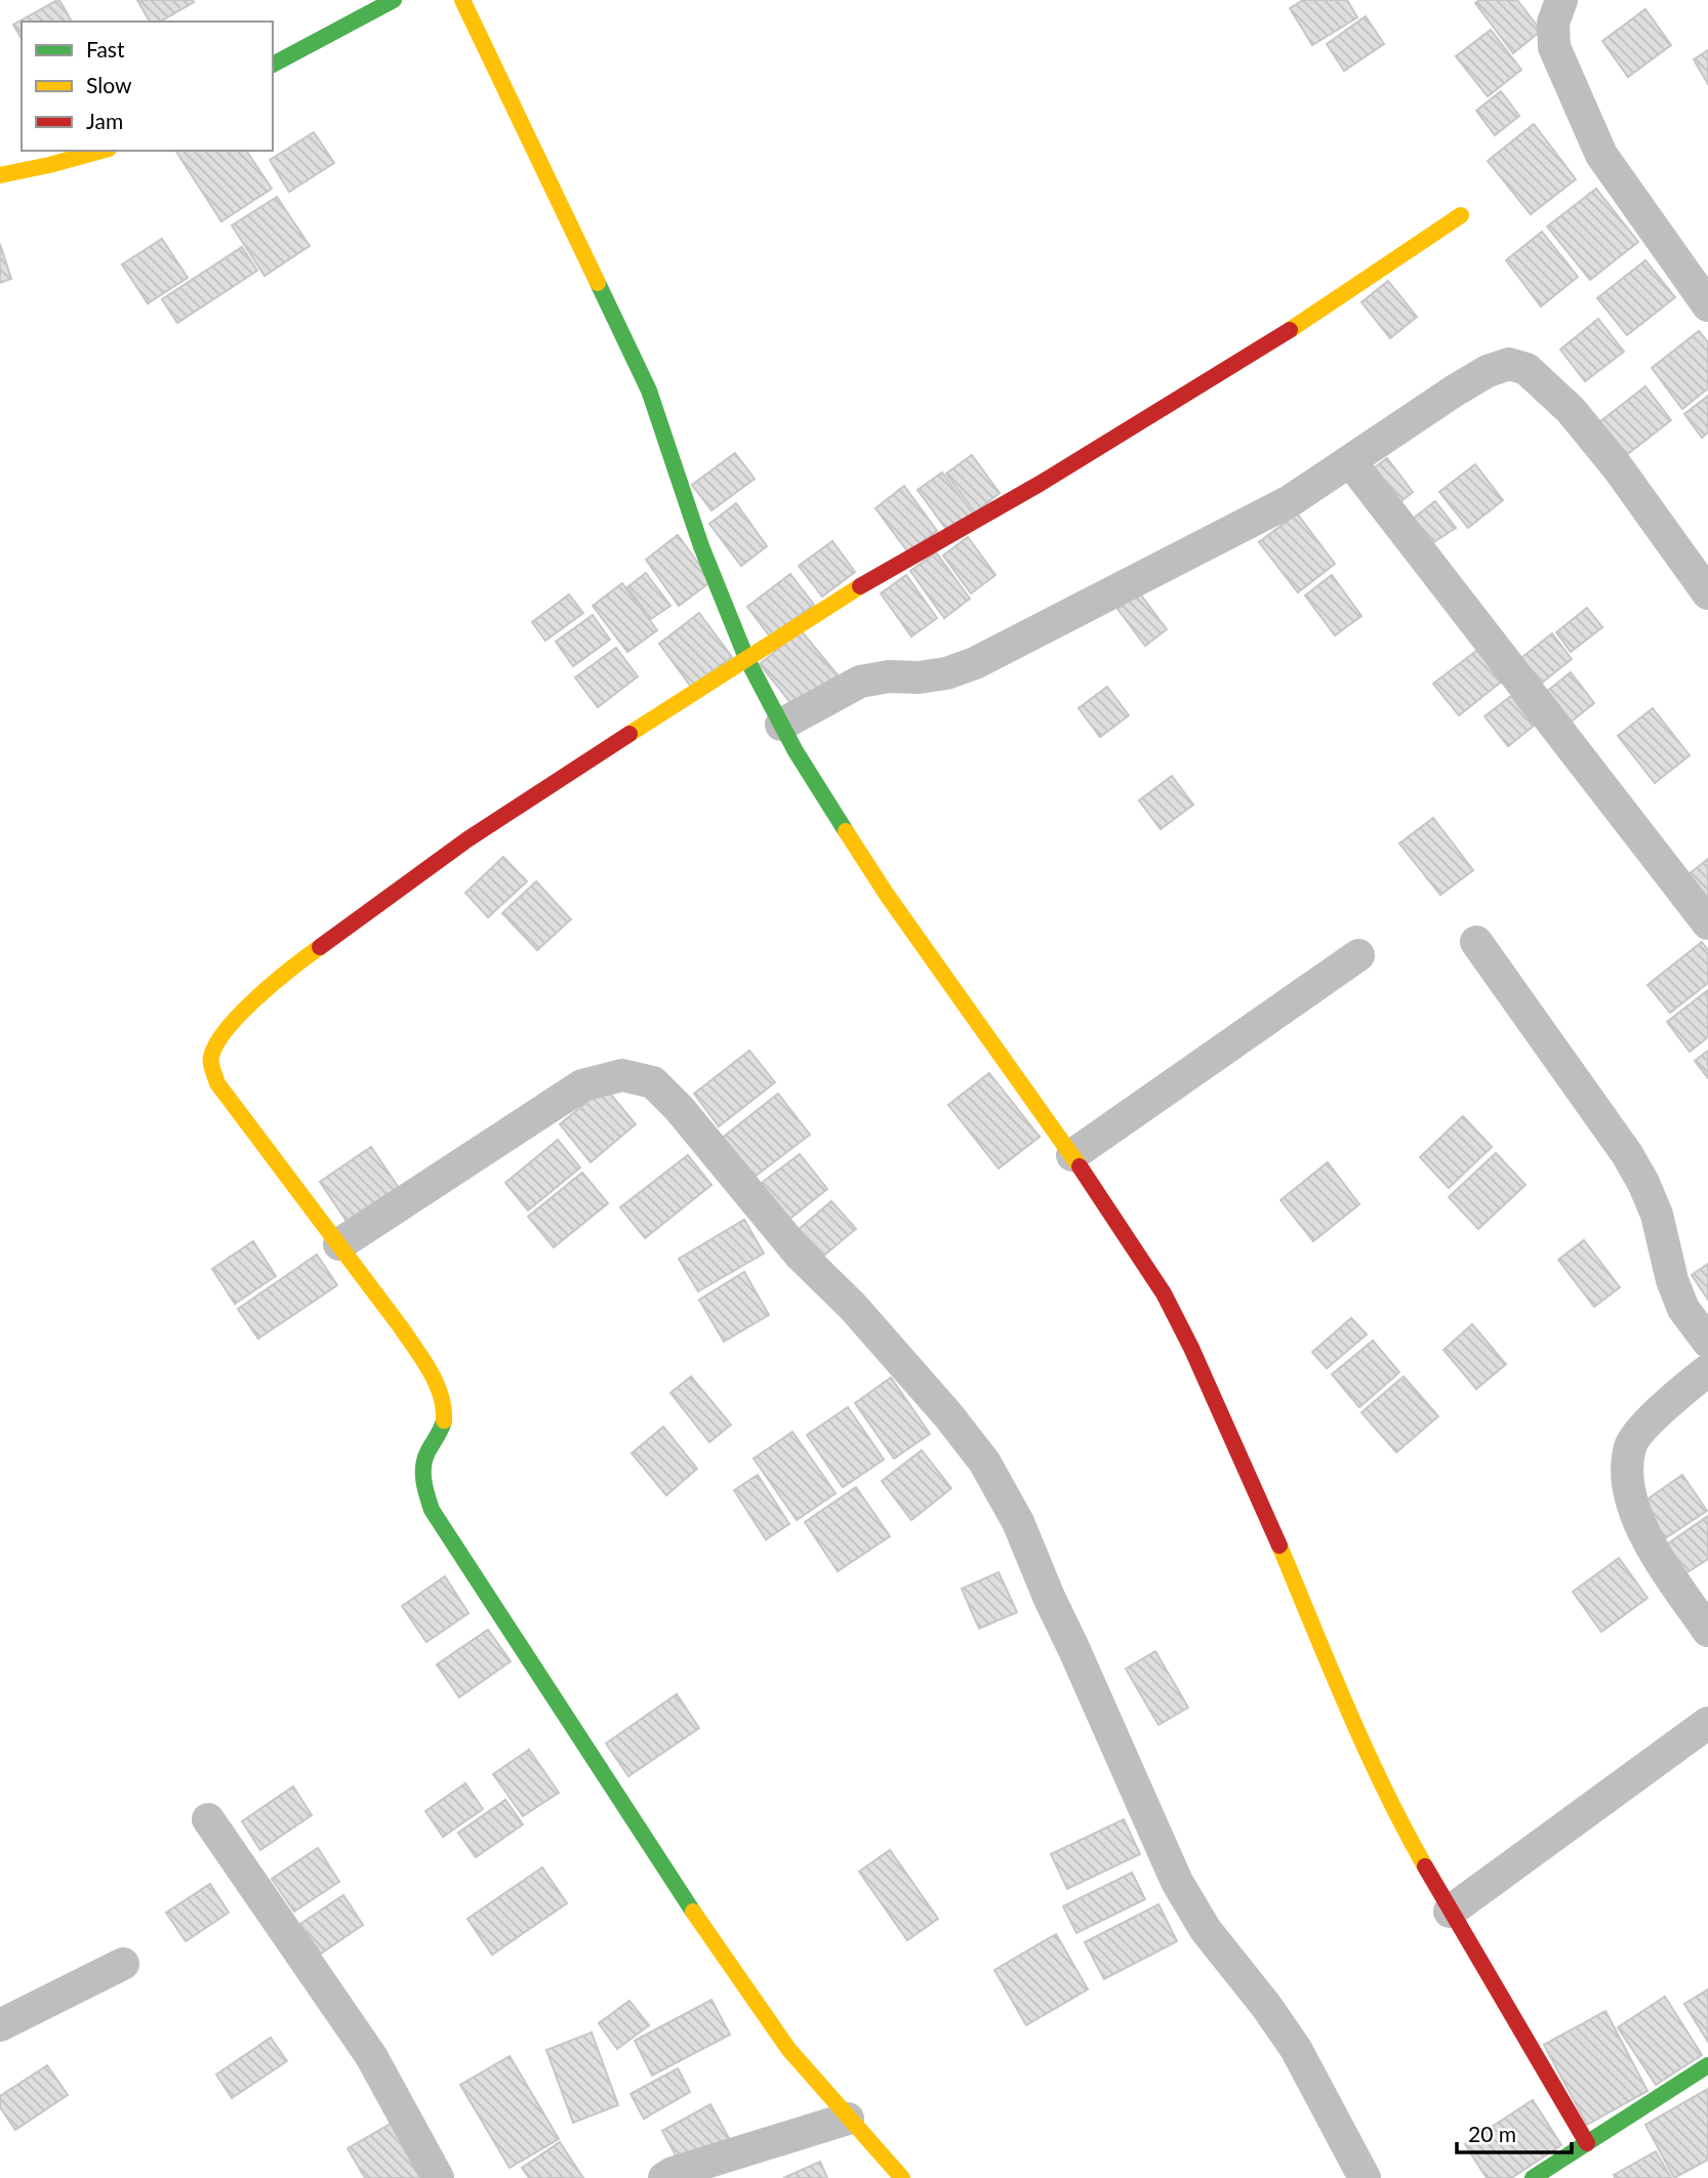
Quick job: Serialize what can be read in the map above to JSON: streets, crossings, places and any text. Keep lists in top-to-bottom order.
{
  "legend": ["Fast", "Slow", "Jam"],
  "scale_bar": "20 m"
}
